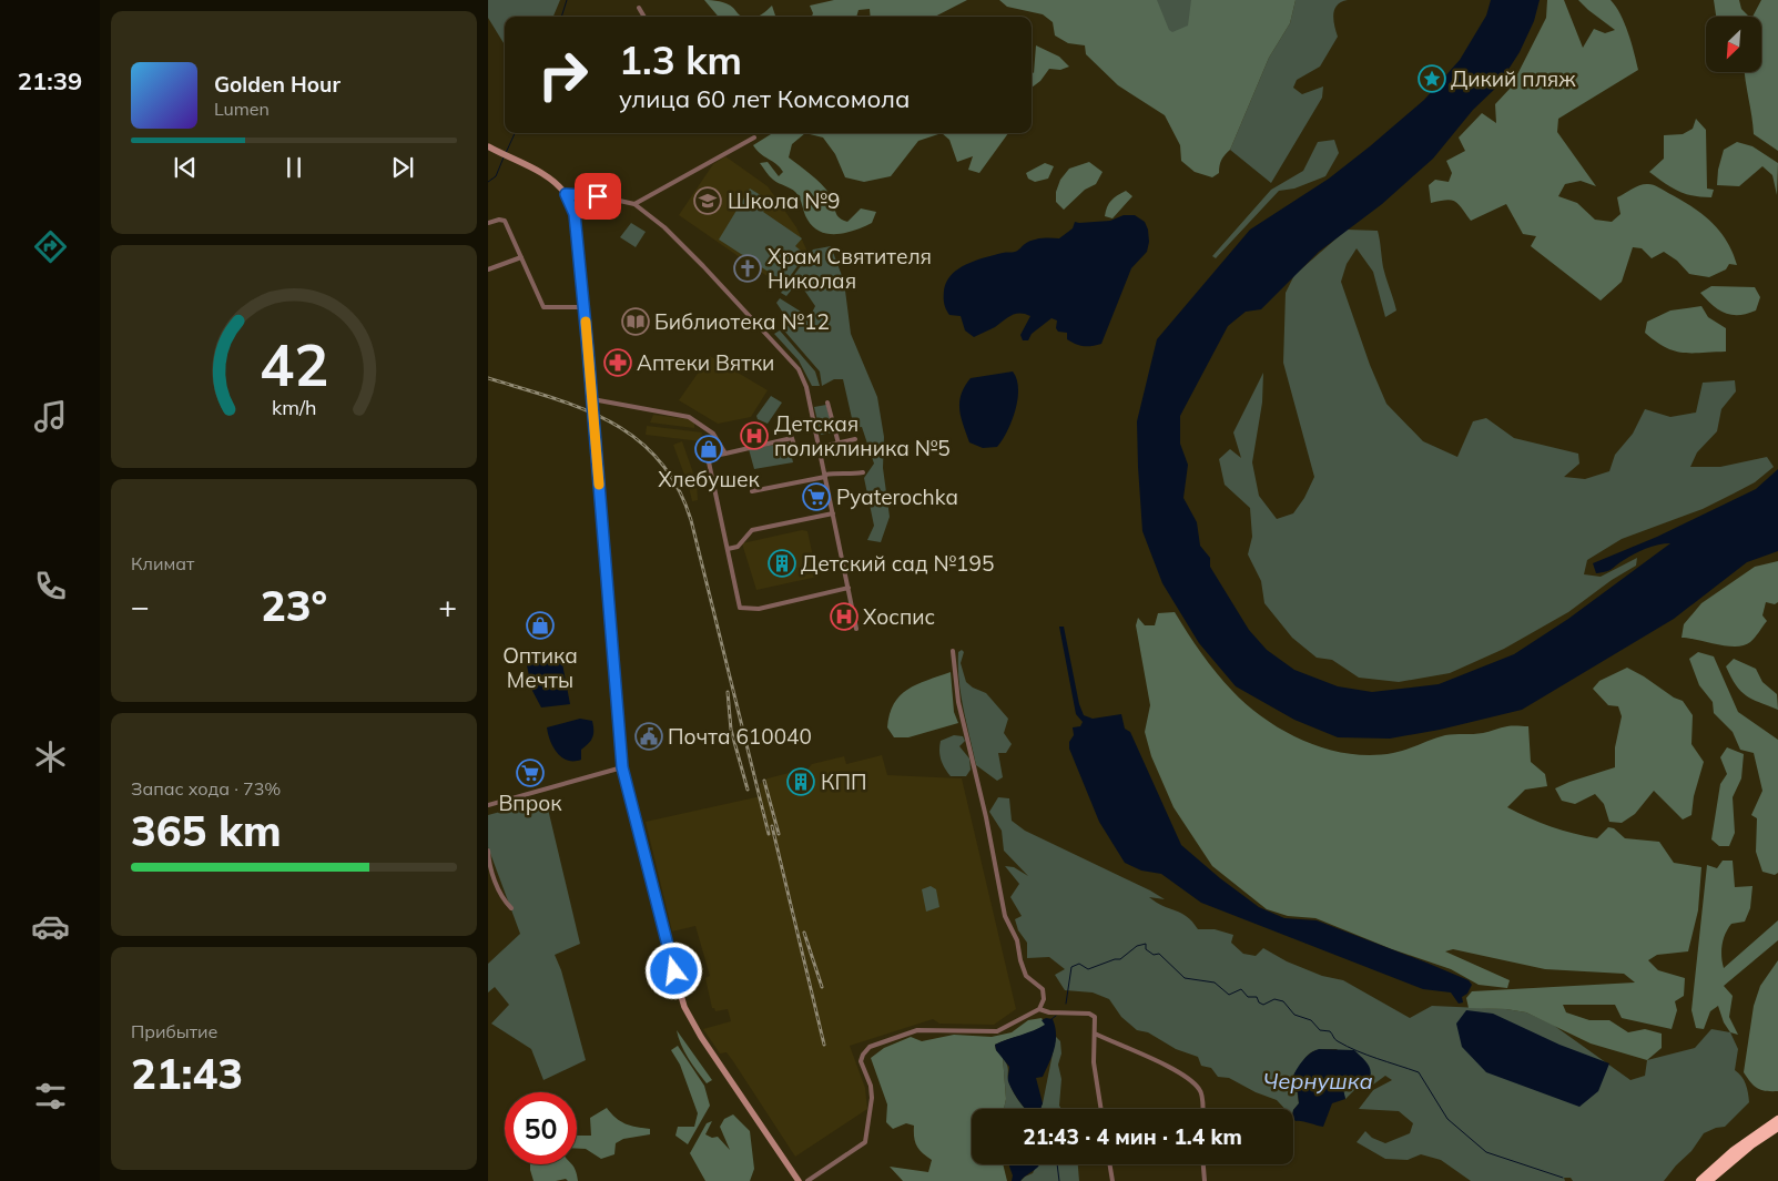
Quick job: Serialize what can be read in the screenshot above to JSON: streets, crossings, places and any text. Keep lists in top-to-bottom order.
{
  "water": ["Чернушка"],
  "places": {
    "place": ["Дикий пляж"],
    "school or university": ["Школа №9"],
    "church": ["Храм Святителя Николая"],
    "library": ["Библиотека №12"],
    "pharmacy": ["Аптеки Вятки"],
    "hospital": ["Детская поликлиника №5", "Хоспис"],
    "shop": ["Хлебушек", "Оптика Мечты"],
    "supermarket": ["Pyaterochka", "Впрок"],
    "building": ["Детский сад №195", "КПП"],
    "public building": ["Почта 610040"]
  },
  "north": "bottom left",
  "page": {
    "tabs": "21:39",
    "turn": ["1.3 km", "улица 60 лет Комсомола"],
    "song": ["Golden Hour", "Lumen"],
    "tile": [
      "Климат",
      ["Запас хода · 73%", "365 km"],
      ["Прибытие", "21:43"]
    ],
    "heat": ["−", "23°", "+"],
    "limit": "50",
    "trip": "21:43 · 4 мин · 1.4 km",
    "gauge": ["42", "km/h"]
  }
}
